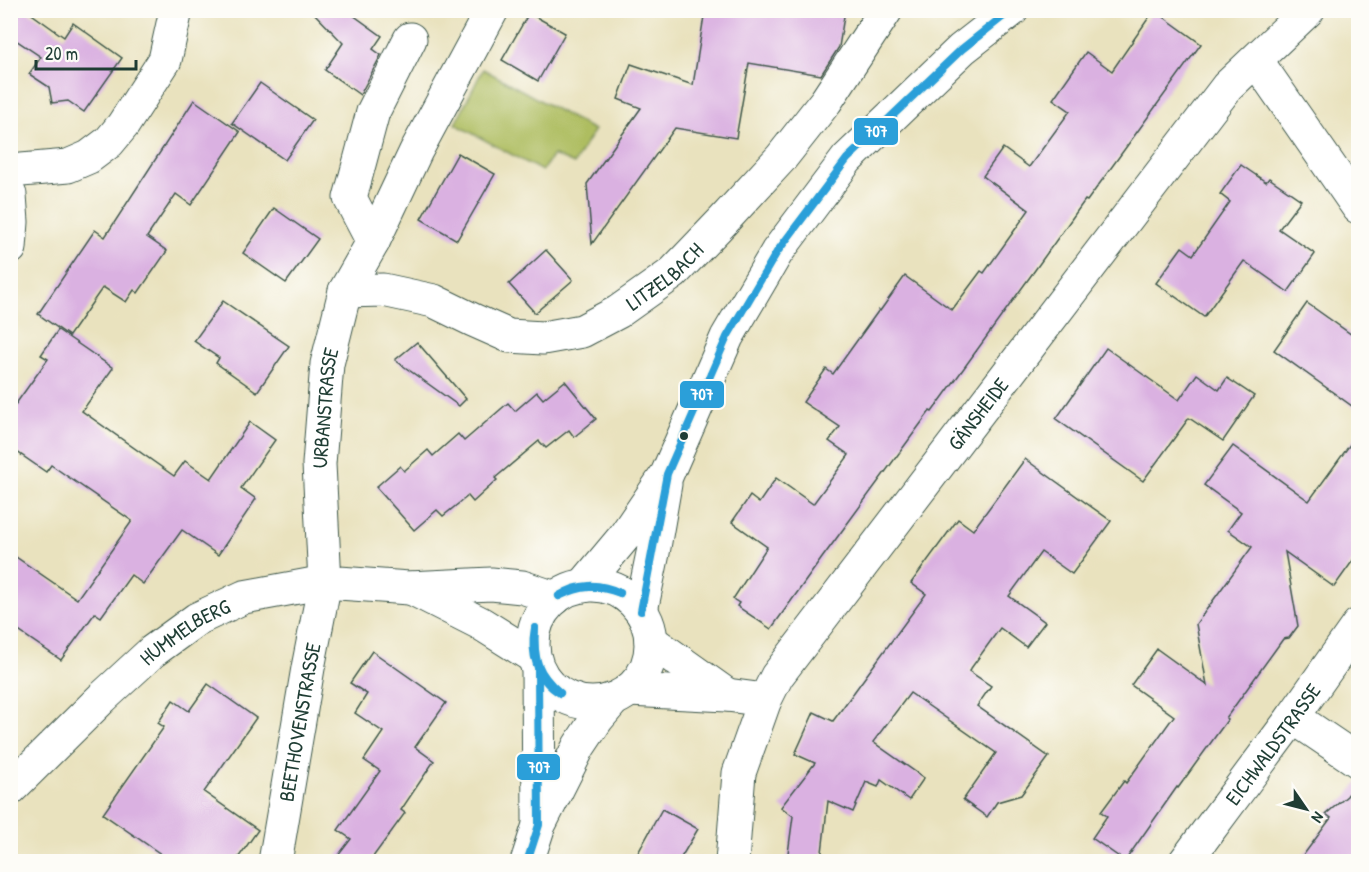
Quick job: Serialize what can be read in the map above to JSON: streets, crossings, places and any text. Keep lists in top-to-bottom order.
{
  "streets": {
    "street": [
      "LITZELBACH",
      "URBANSTRASSE",
      "GÄNSHEIDE",
      "HUMMELBERG",
      "BEETHOVENSTRASSE",
      "EICHWALDSTRASSE"
    ]
  },
  "crossings": [
    ["LITZELBACH", "URBANSTRASSE"],
    ["URBANSTRASSE", "HUMMELBERG"],
    ["URBANSTRASSE", "BEETHOVENSTRASSE"],
    ["HUMMELBERG", "BEETHOVENSTRASSE"]
  ],
  "lines": ["transit line 707"],
  "scale_bar": "20 m",
  "north": "bottom right"
}
